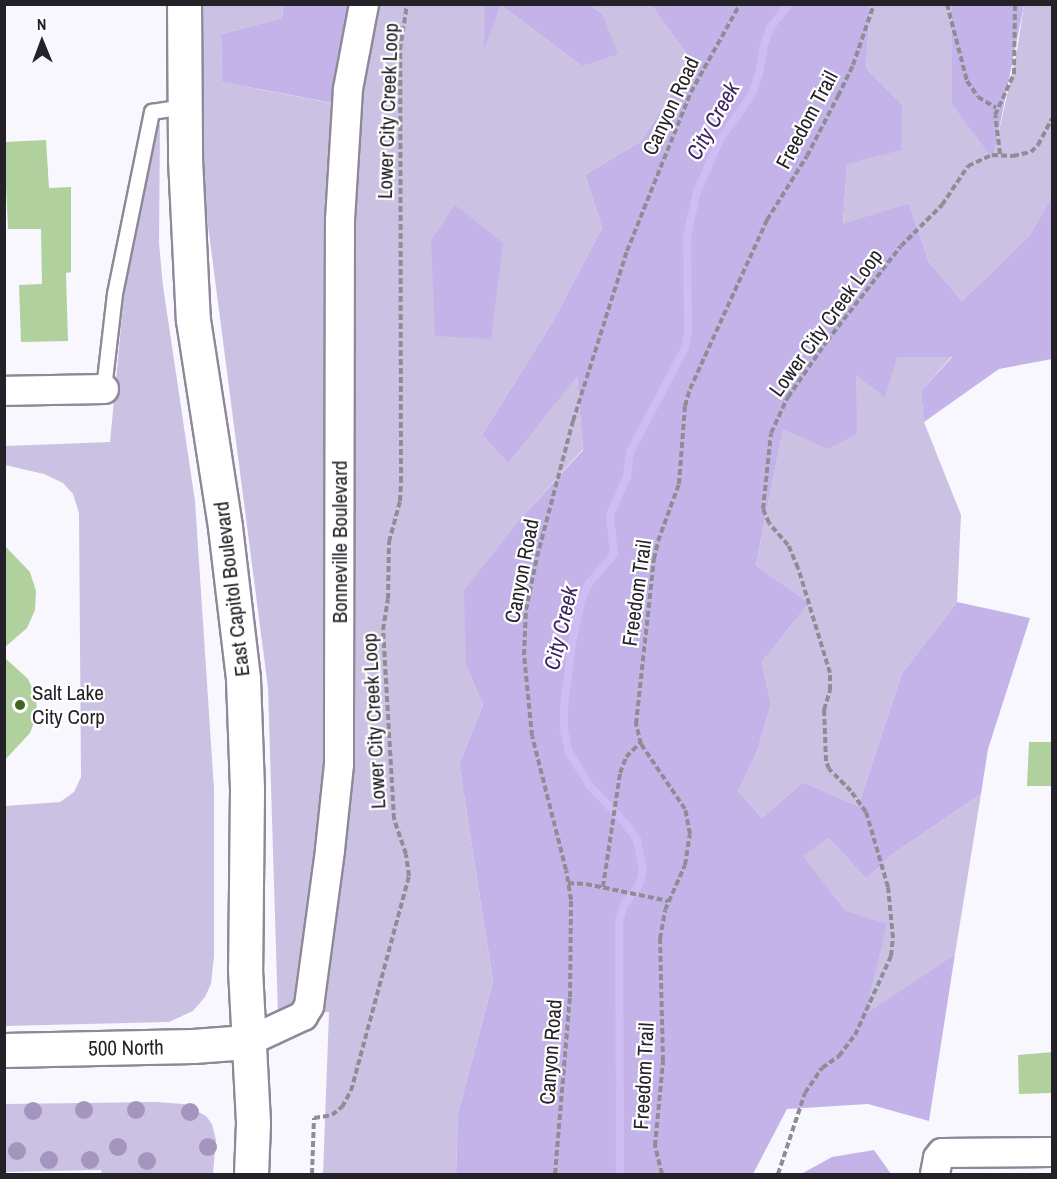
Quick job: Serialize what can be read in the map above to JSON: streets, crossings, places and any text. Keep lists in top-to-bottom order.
{
  "streets": {
    "street": ["Bonneville Boulevard", "East Capitol Boulevard", "500 North"],
    "path": ["Canyon Road", "Lower City Creek Loop", "Freedom Trail"]
  },
  "crossings": [
    ["Bonneville Boulevard", "East Capitol Boulevard"],
    ["Bonneville Boulevard", "500 North"],
    ["East Capitol Boulevard", "500 North"]
  ],
  "water": ["City Creek"],
  "places": ["Salt Lake City Corp"],
  "north": "top"
}
